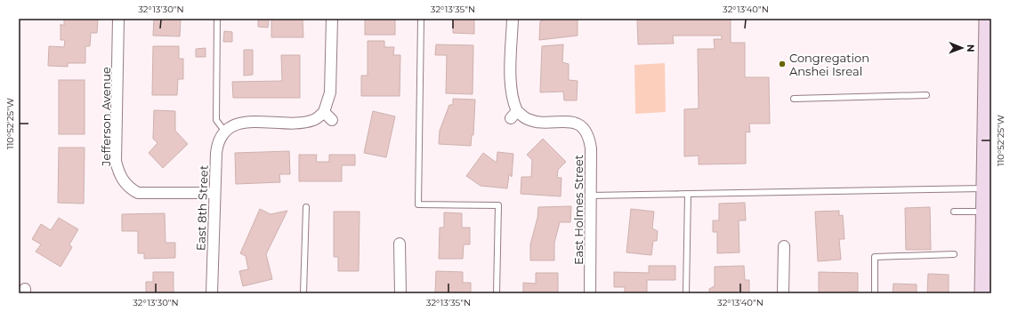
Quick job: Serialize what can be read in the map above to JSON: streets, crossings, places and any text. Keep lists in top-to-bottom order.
{
  "streets": {
    "street": ["Jefferson Avenue", "East 8th Street", "East Holmes Street"]
  },
  "crossings": [
    ["Jefferson Avenue", "East 8th Street"]
  ],
  "places": ["Congregation Anshei Isreal"],
  "north": "right",
  "coordinates": [
    "32°13'30\"N",
    "32°13'35\"N",
    "32°13'40\"N",
    "110°52'25\"W"
  ]
}
